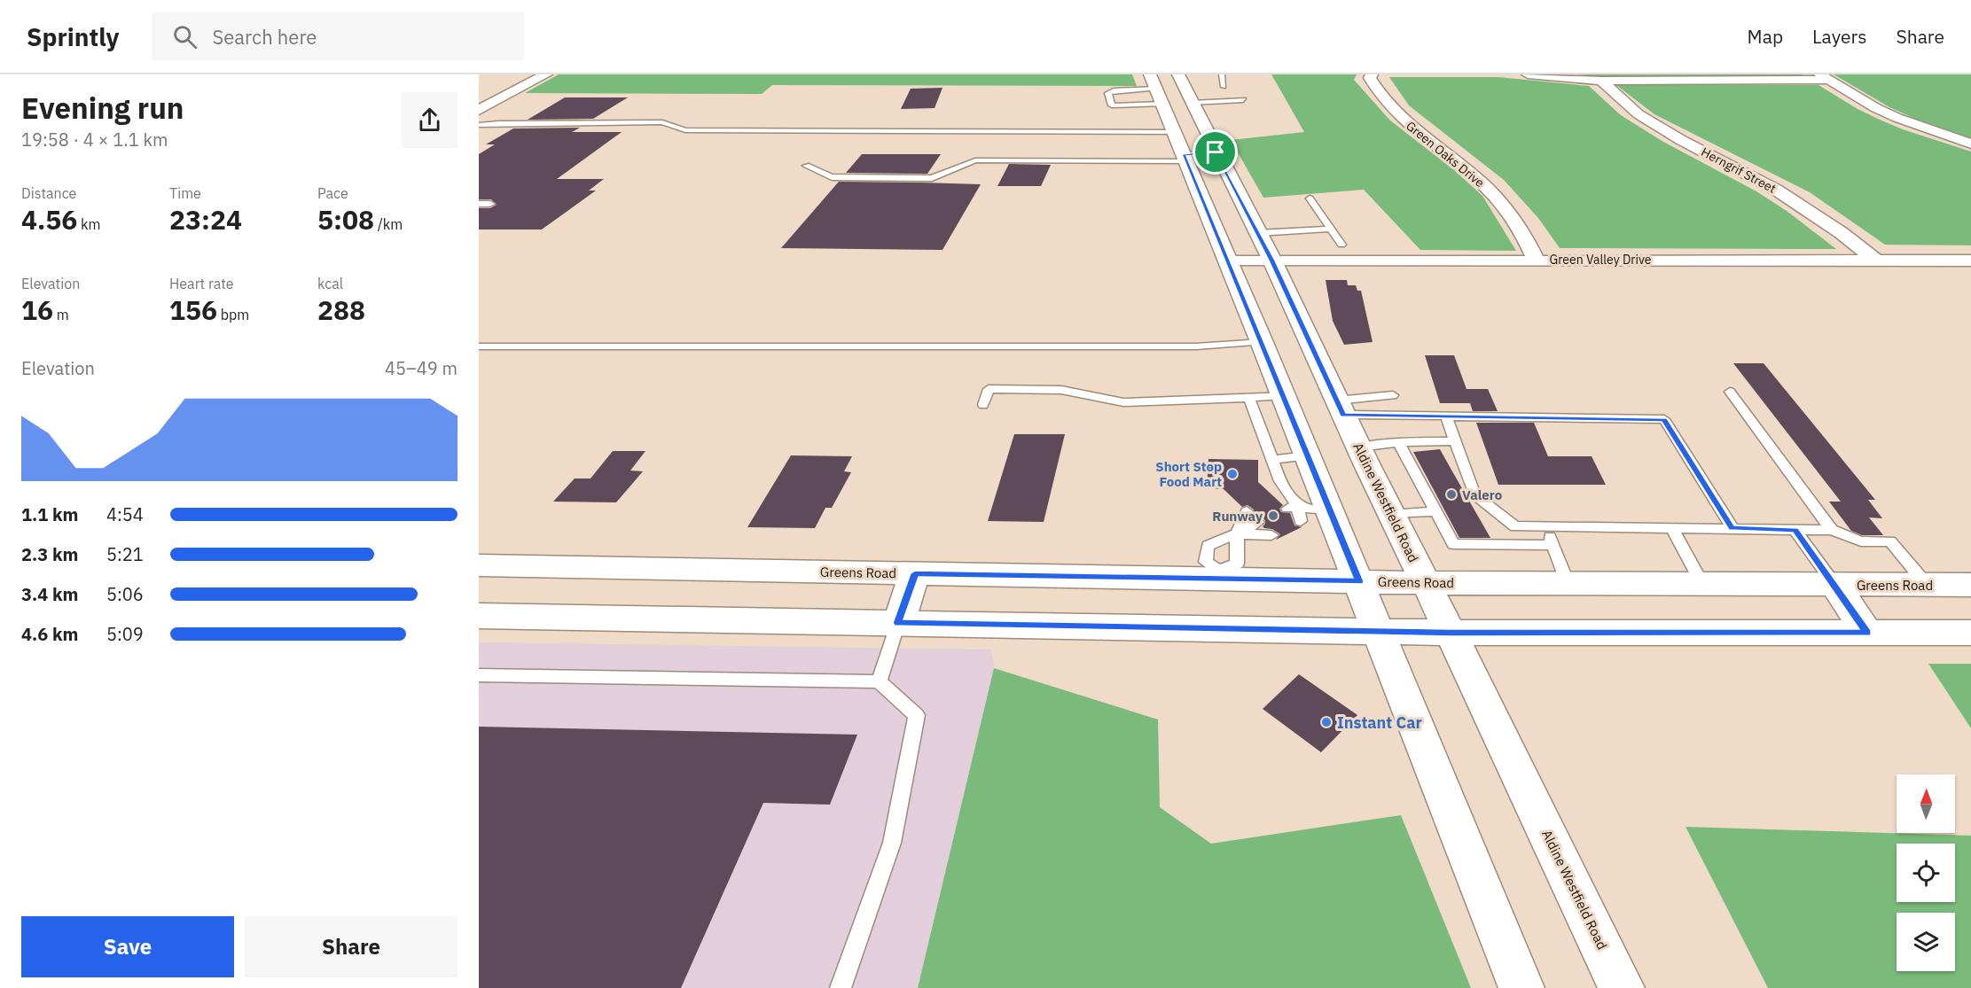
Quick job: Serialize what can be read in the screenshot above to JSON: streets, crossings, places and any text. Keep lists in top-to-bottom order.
{
  "streets": {
    "main road": ["Aldine Westfield Road", "Greens Road"],
    "street": ["Green Oaks Drive", "Herngrif Street", "Green Valley Drive"]
  },
  "crossings": [
    ["Green Oaks Drive", "Green Valley Drive"],
    ["Herngrif Street", "Green Valley Drive"],
    ["Green Valley Drive", "Aldine Westfield Road"],
    ["Aldine Westfield Road", "Greens Road"]
  ],
  "places": [
    "Short Stop Food Mart",
    "Valero",
    "Runway",
    "Instant Car"
  ],
  "north": "top",
  "page": {
    "header": "Sprintly",
    "search": "Search here",
    "nav": ["Map", "Layers", "Share"],
    "heading": ["Evening run", "19:58 · 4 × 1.1 km"],
    "stats": [
      ["Distance", "4.56 km"],
      ["Time", "23:24"],
      ["Pace", "5:08 /km"],
      ["Elevation", "16 m"],
      ["Heart rate", "156 bpm"],
      ["kcal", "288"]
    ],
    "chart": ["Elevation", "45–49 m"],
    "list": [
      {
        "name": "1.1 km",
        "note": "4:54"
      },
      {
        "name": "2.3 km",
        "note": "5:21"
      },
      {
        "name": "3.4 km",
        "note": "5:06"
      },
      {
        "name": "4.6 km",
        "note": "5:09"
      }
    ],
    "buttons": ["Save", "Share"]
  }
}
